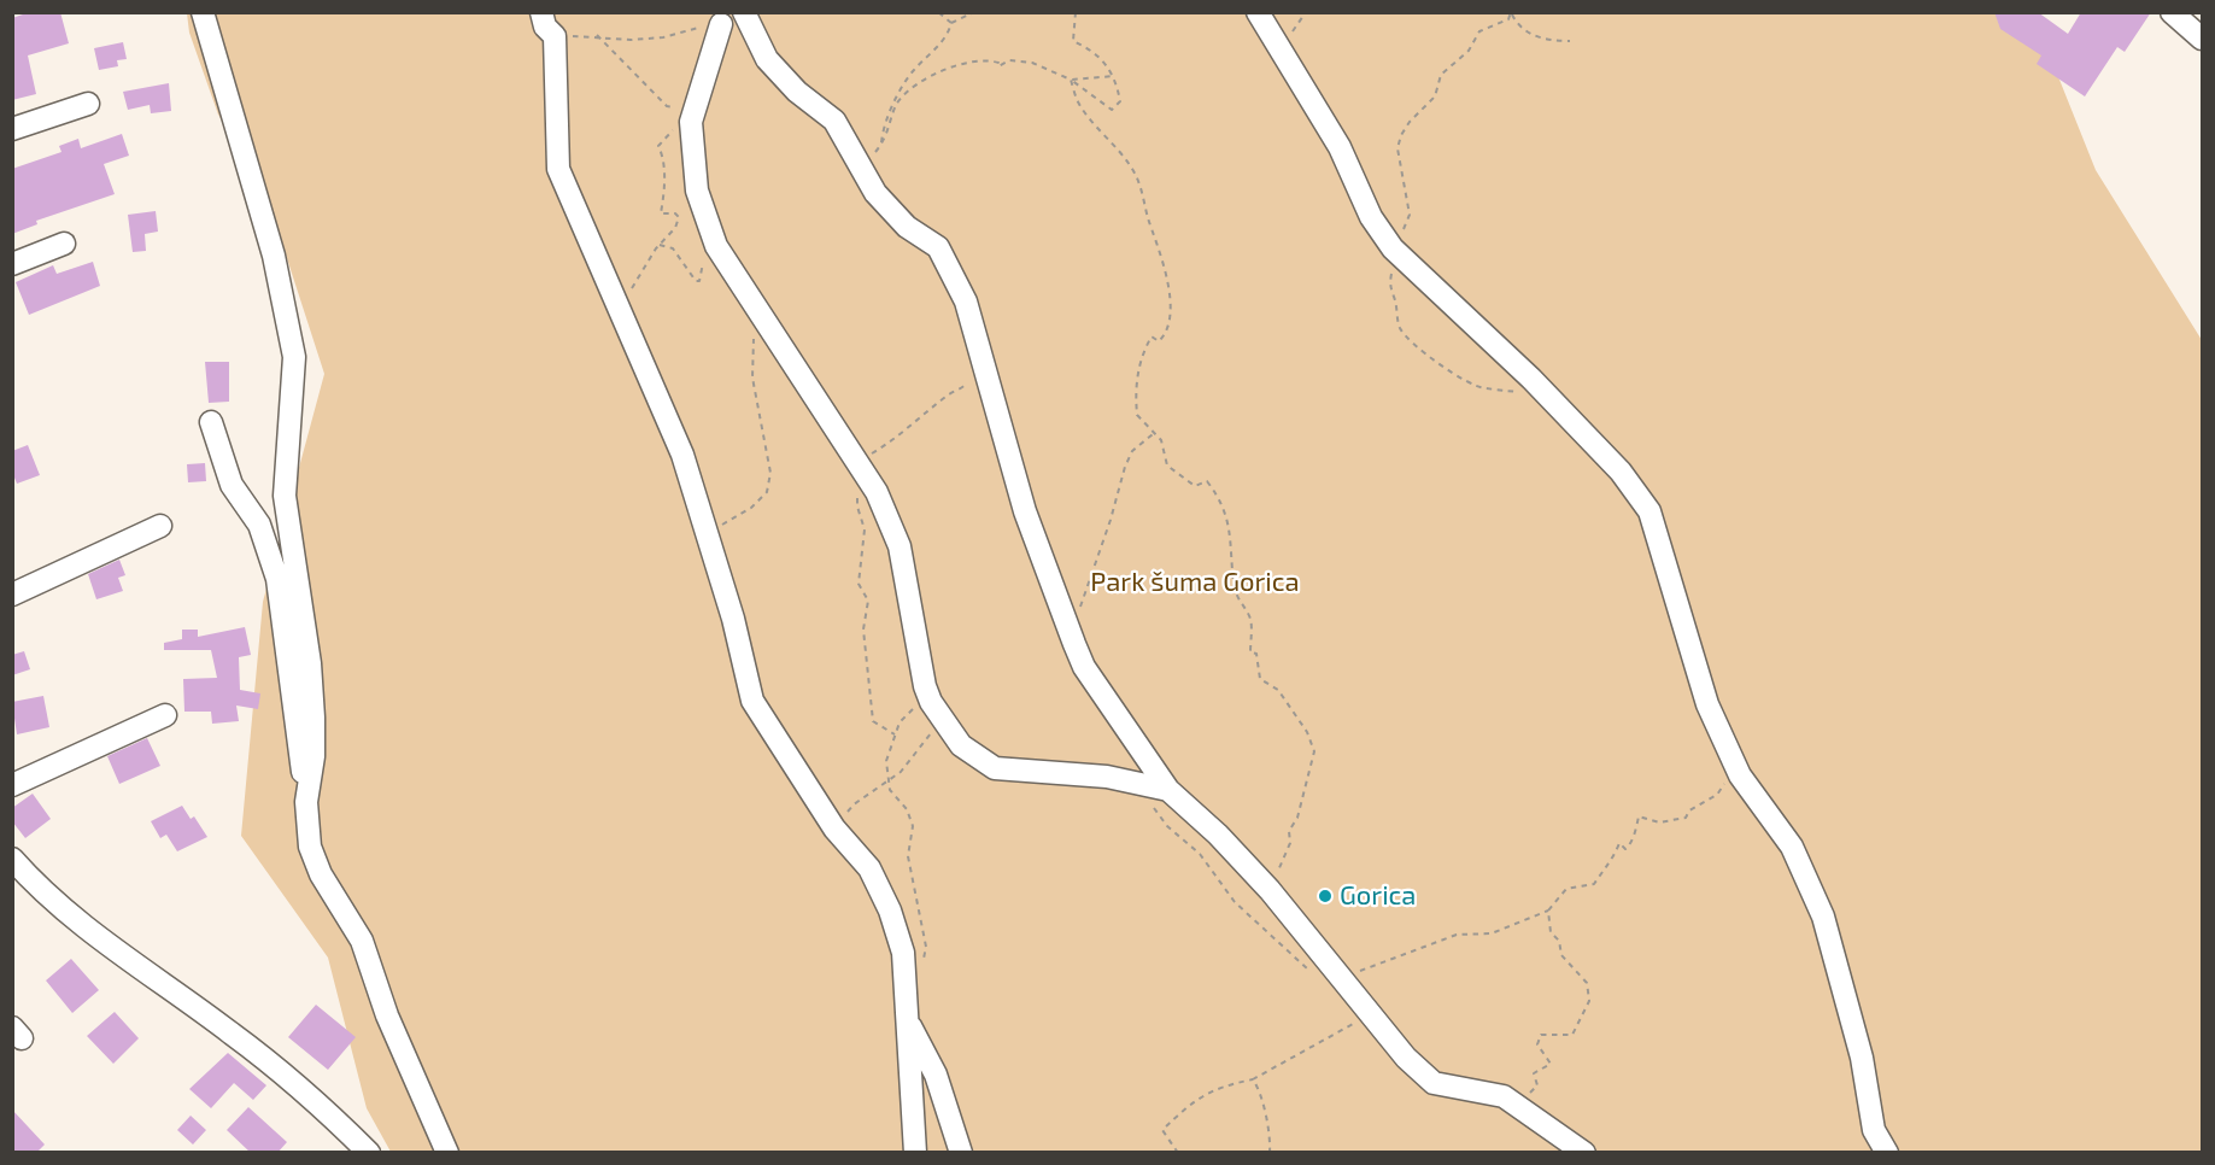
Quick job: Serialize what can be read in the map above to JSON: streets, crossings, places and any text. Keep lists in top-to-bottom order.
{
  "parks": ["Park šuma Gorica"],
  "places": ["Gorica"]
}
